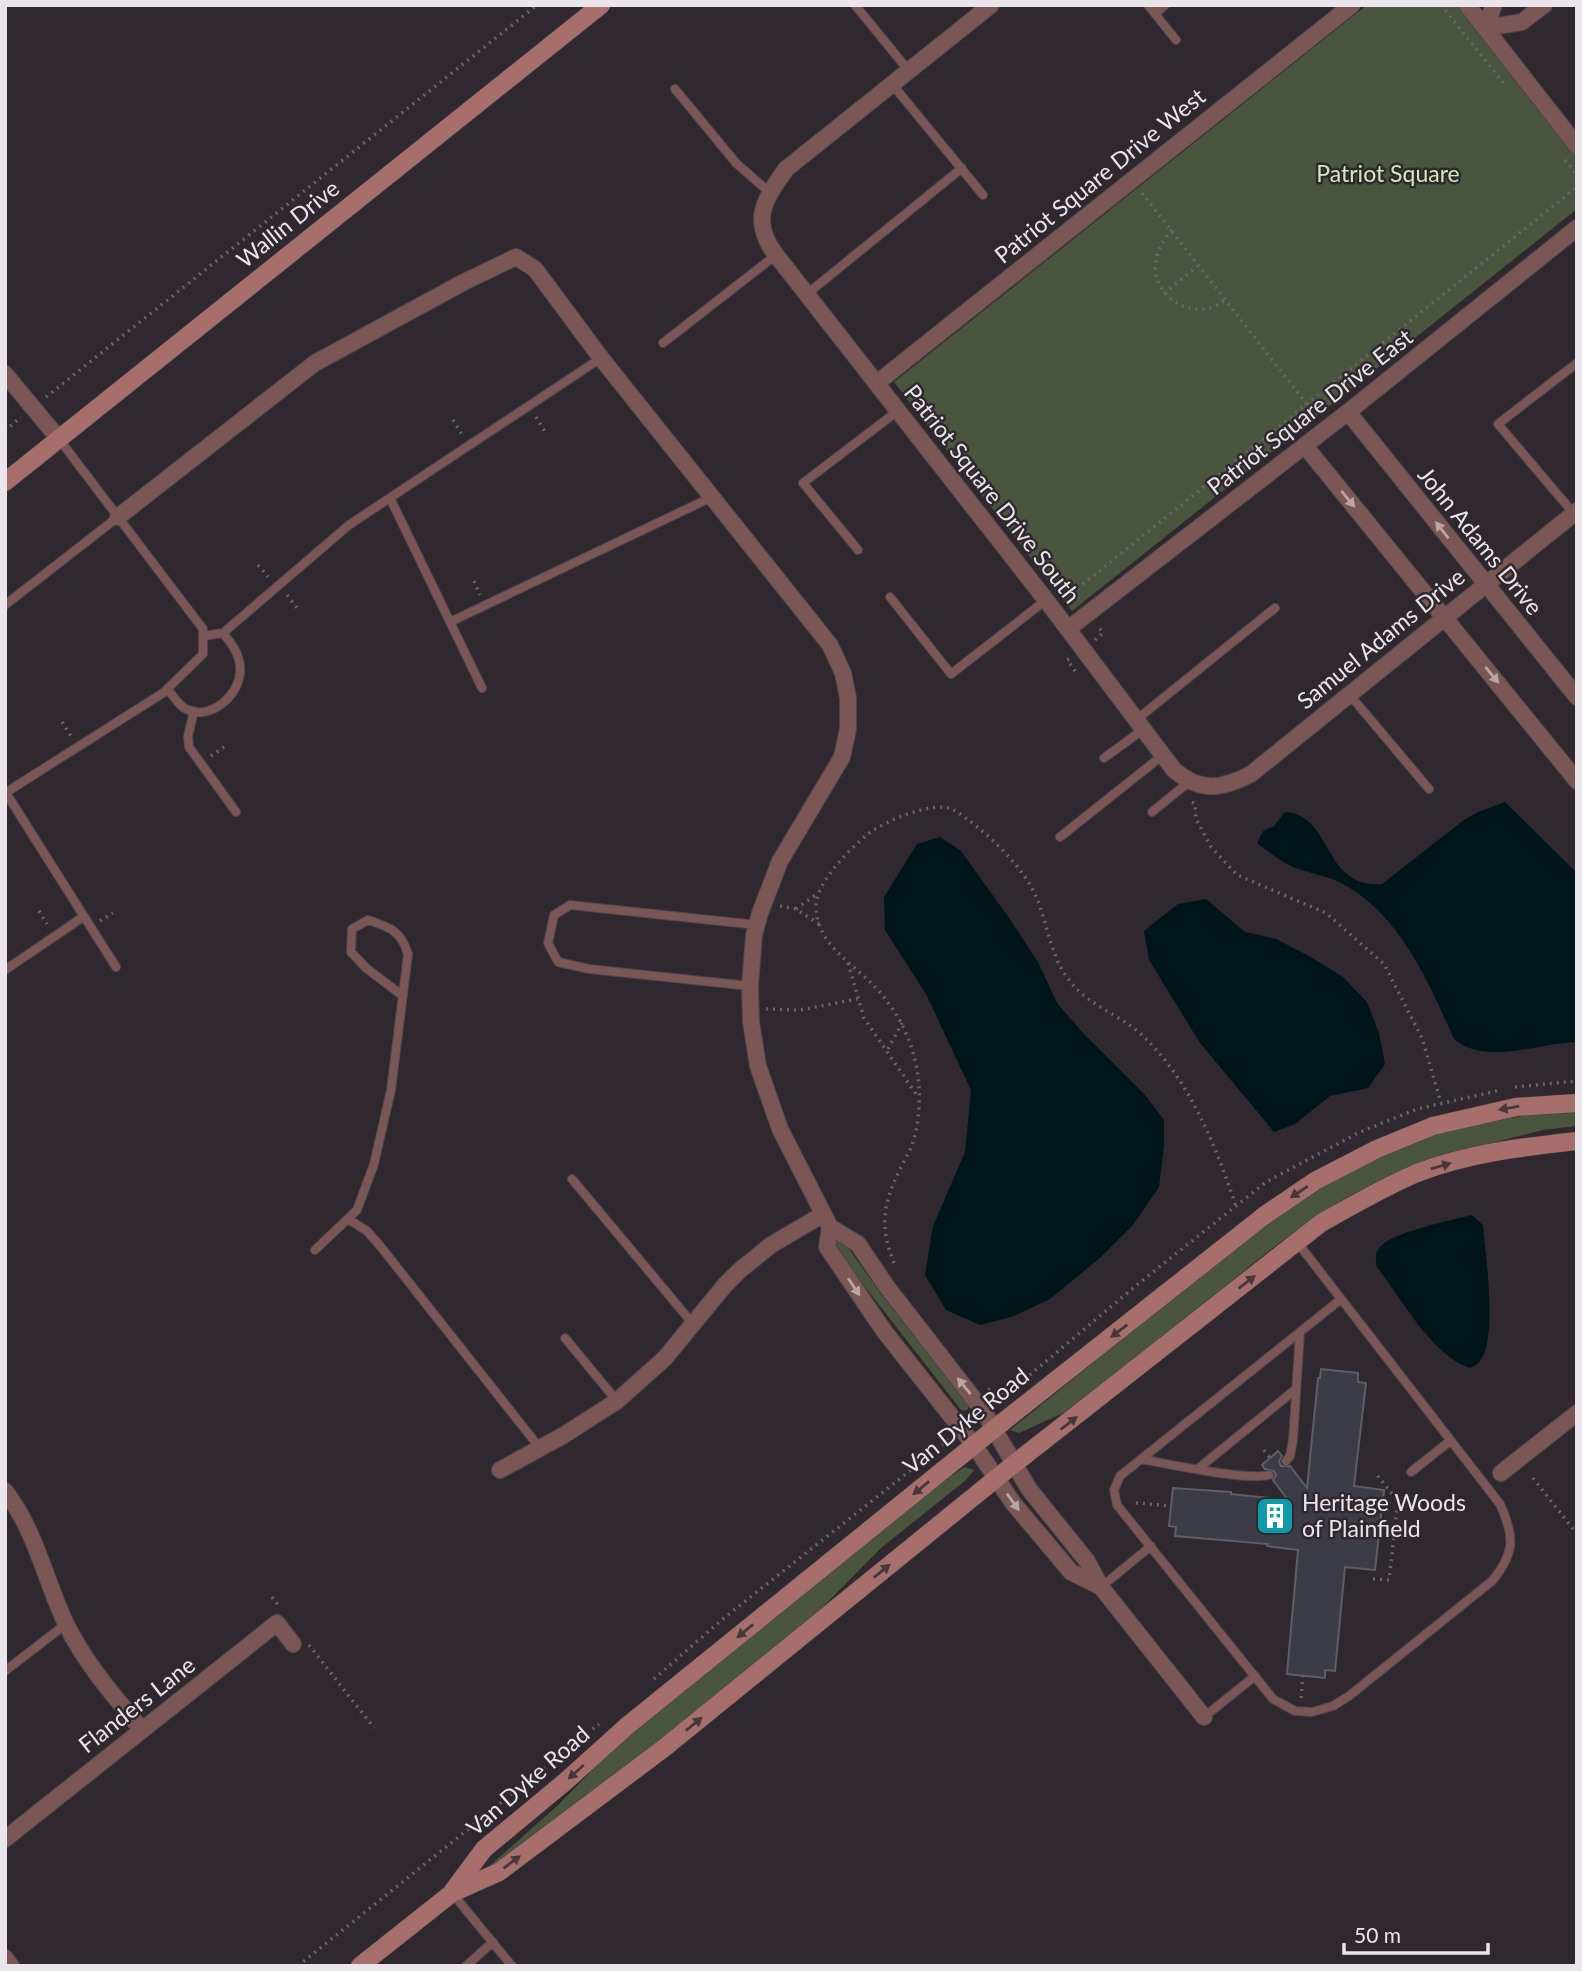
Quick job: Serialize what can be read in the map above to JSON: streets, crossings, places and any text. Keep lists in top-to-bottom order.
{
  "streets": {
    "street": [
      "Patriot Square Drive West",
      "Wallin Drive",
      "Patriot Square Drive East",
      "Patriot Square Drive South",
      "John Adams Drive",
      "Samuel Adams Drive",
      "Van Dyke Road",
      "Flanders Lane"
    ]
  },
  "crossings": [
    ["Patriot Square Drive West", "Patriot Square Drive South"],
    ["Patriot Square Drive East", "Patriot Square Drive South"],
    ["Patriot Square Drive East", "John Adams Drive"],
    ["Patriot Square Drive South", "Samuel Adams Drive"],
    ["John Adams Drive", "Samuel Adams Drive"]
  ],
  "parks": ["Patriot Square"],
  "places": {
    "building": ["Heritage Woods of Plainfield"]
  },
  "scale_bar": "50 m"
}
